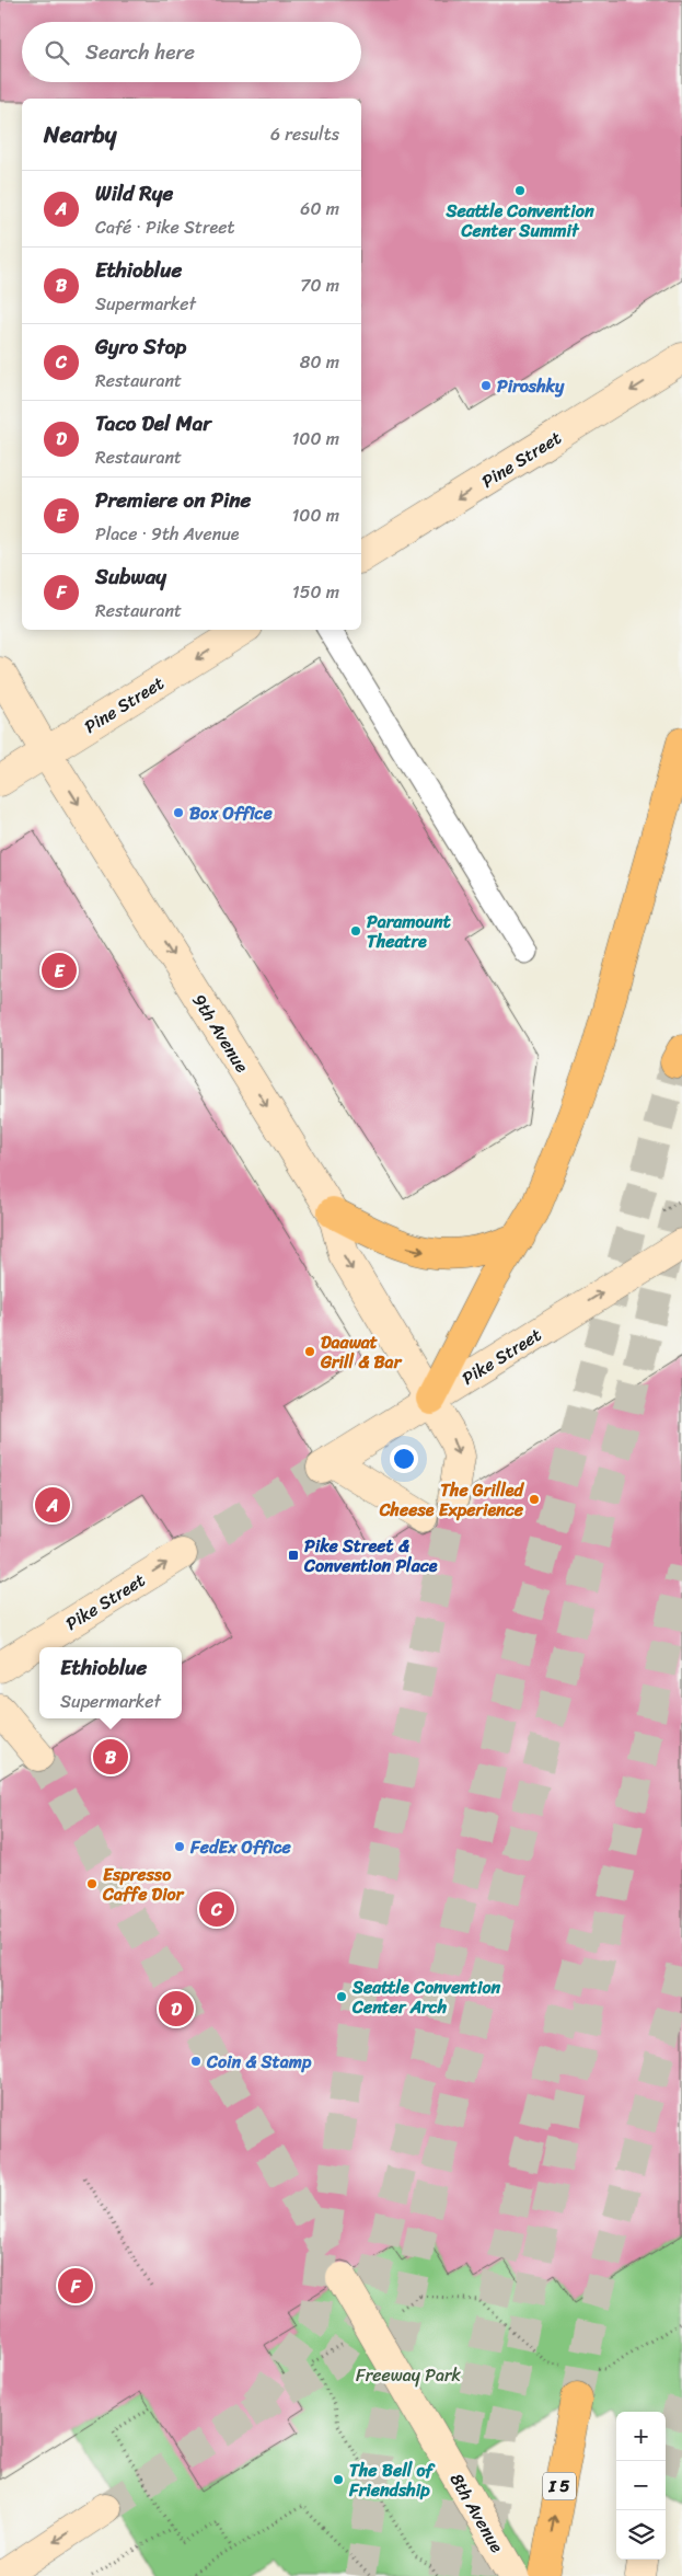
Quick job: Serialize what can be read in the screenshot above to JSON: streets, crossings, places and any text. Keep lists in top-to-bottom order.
{
  "streets": {
    "highway": ["I 5"],
    "street": [
      "Pine Street",
      "9th Avenue",
      "Pike Street",
      "8th Avenue"
    ]
  },
  "crossings": [
    ["Pine Street", "9th Avenue"],
    ["9th Avenue", "Pike Street"]
  ],
  "one_way": ["Pine Street", "9th Avenue", "Pike Street"],
  "parks": ["Freeway Park"],
  "places": {
    "other": [
      "Seattle Convention Center Summit",
      "Piroshky",
      "Box Office",
      "Paramount Theatre",
      "Daawat Grill & Bar",
      "The Grilled Cheese Experience",
      "FedEx Office",
      "Espresso Caffe Dior",
      "Seattle Convention Center Arch",
      "Coin & Stamp",
      "The Bell of Friendship"
    ],
    "transit": ["Pike Street & Convention Place"]
  },
  "page": {
    "search": "Search here",
    "heading": ["Nearby", "6 results"],
    "list": [
      {
        "mark": "A",
        "name": "Wild Rye",
        "note": "Café · Pike Street",
        "value": "60 m"
      },
      {
        "mark": "B",
        "name": "Ethioblue",
        "note": "Supermarket",
        "value": "70 m"
      },
      {
        "mark": "C",
        "name": "Gyro Stop",
        "note": "Restaurant",
        "value": "80 m"
      },
      {
        "mark": "D",
        "name": "Taco Del Mar",
        "note": "Restaurant",
        "value": "100 m"
      },
      {
        "mark": "E",
        "name": "Premiere on Pine",
        "note": "Place · 9th Avenue",
        "value": "100 m"
      },
      {
        "mark": "F",
        "name": "Subway",
        "note": "Restaurant",
        "value": "150 m"
      }
    ],
    "pins": [
      "E",
      "A",
      "B",
      "C",
      "D",
      "F"
    ],
    "popup": ["Ethioblue", "Supermarket"],
    "map_buttons": ["+", "−"]
  }
}
